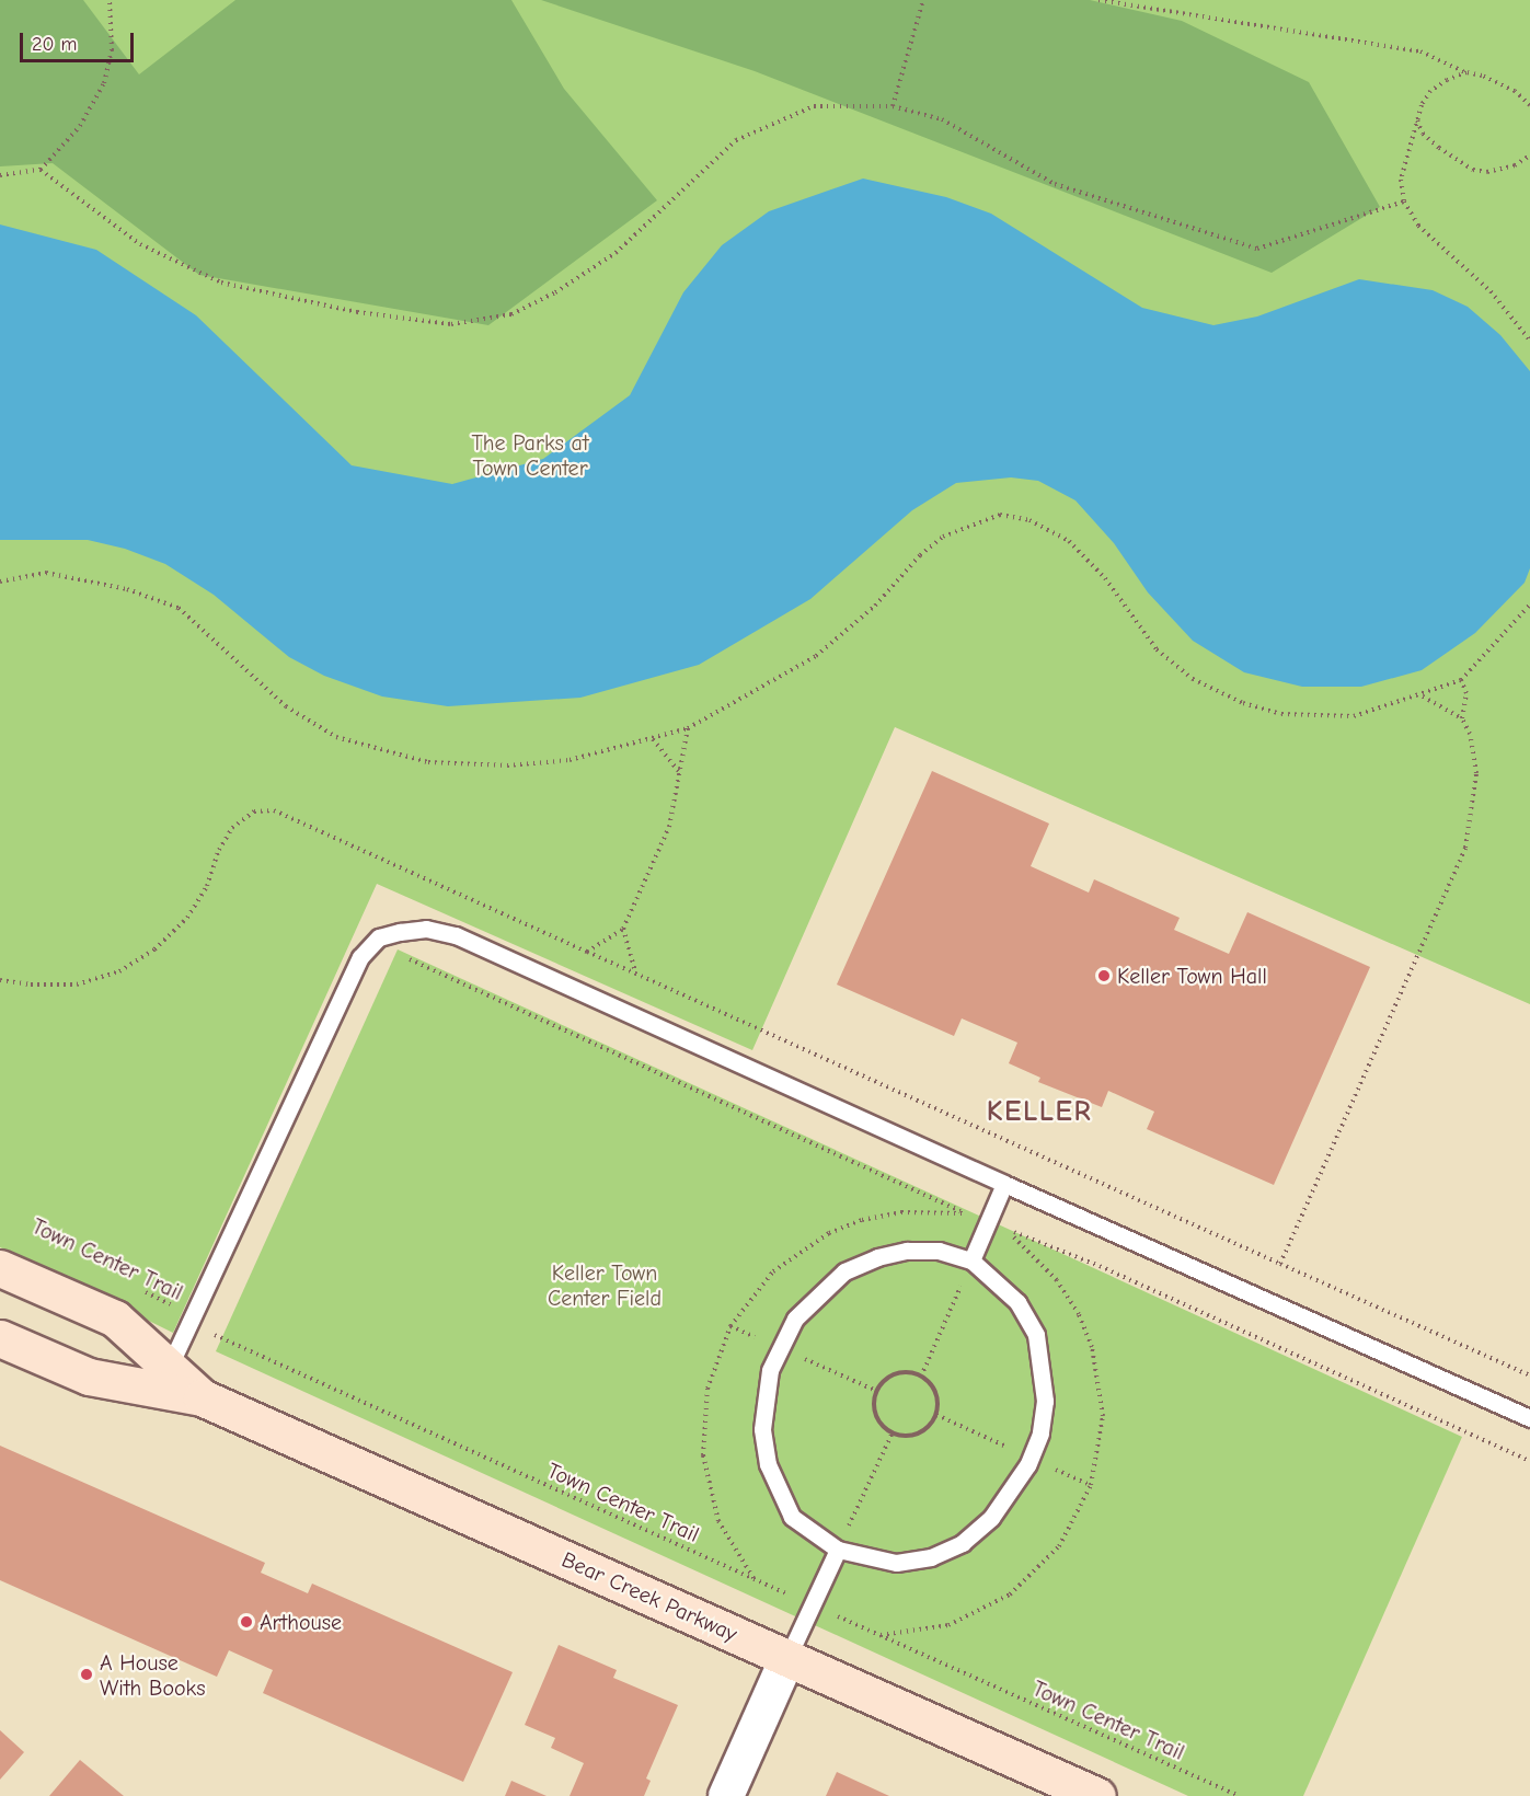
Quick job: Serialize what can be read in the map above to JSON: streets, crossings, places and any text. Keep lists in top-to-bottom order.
{
  "streets": {
    "main road": ["Bear Creek Parkway"],
    "path": ["Town Center Trail"]
  },
  "districts": ["KELLER"],
  "parks": ["The Parks at Town Center", "Keller Town Center Field"],
  "places": ["Keller Town Hall", "Arthouse", "A House With Books"],
  "scale_bar": "20 m"
}
